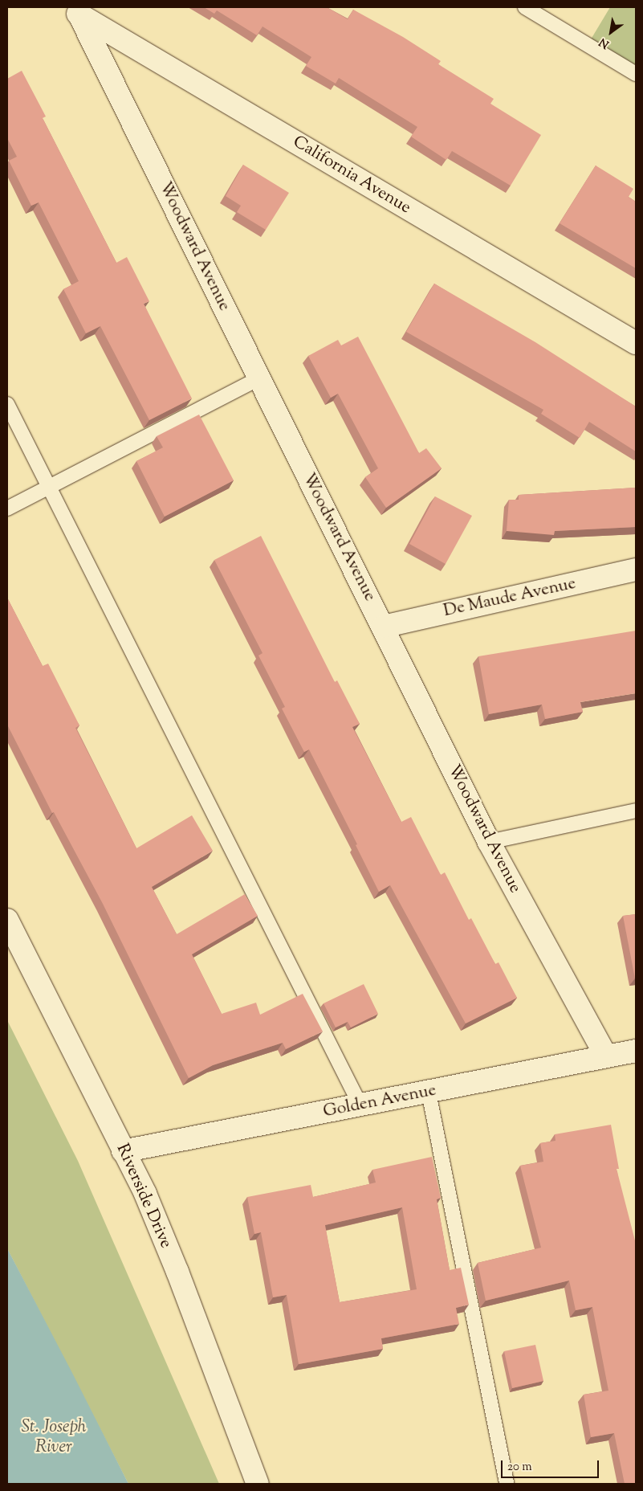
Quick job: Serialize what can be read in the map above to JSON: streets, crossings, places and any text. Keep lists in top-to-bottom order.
{
  "streets": {
    "street": [
      "California Avenue",
      "Woodward Avenue",
      "De Maude Avenue",
      "Golden Avenue",
      "Riverside Drive"
    ]
  },
  "crossings": [
    ["California Avenue", "Woodward Avenue"],
    ["Woodward Avenue", "De Maude Avenue"],
    ["Woodward Avenue", "Golden Avenue"],
    ["Golden Avenue", "Riverside Drive"]
  ],
  "water": ["St. Joseph River"],
  "scale_bar": "20 m",
  "north": "bottom left"
}
